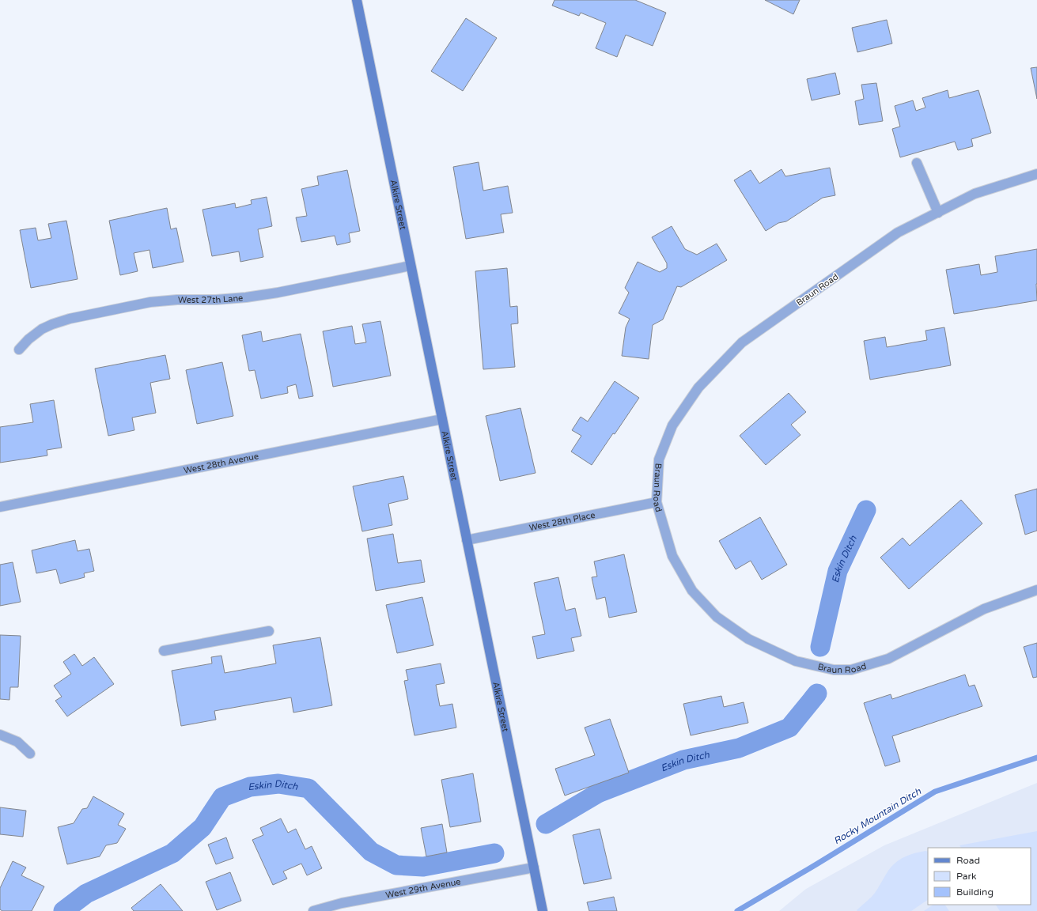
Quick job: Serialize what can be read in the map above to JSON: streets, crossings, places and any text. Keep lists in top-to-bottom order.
{
  "streets": {
    "street": [
      "Alkire Street",
      "Braun Road",
      "West 27th Lane",
      "West 28th Avenue",
      "West 28th Place",
      "West 29th Avenue"
    ]
  },
  "crossings": [
    ["Alkire Street", "West 27th Lane"],
    ["Alkire Street", "West 28th Avenue"],
    ["Alkire Street", "West 28th Place"],
    ["Alkire Street", "West 29th Avenue"],
    ["Braun Road", "West 28th Place"]
  ],
  "water": ["Eskin Ditch", "Rocky Mountain Ditch"],
  "legend": ["Road", "Park", "Building"]
}
